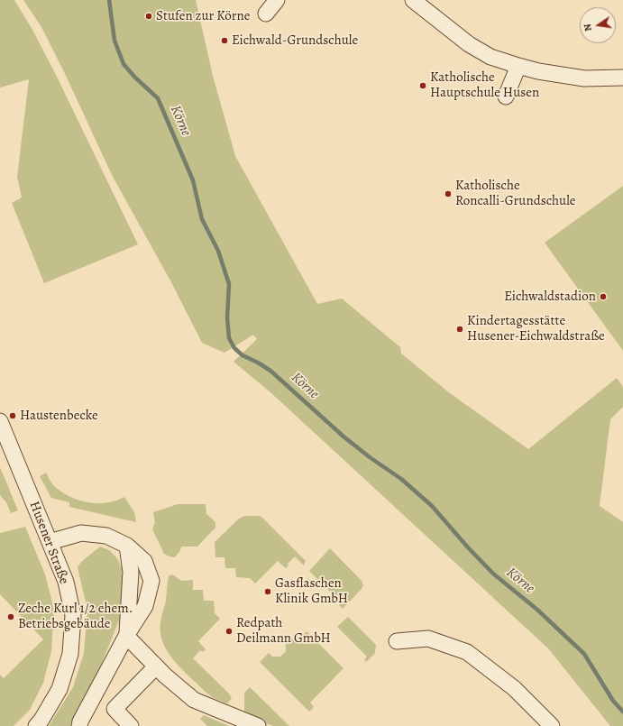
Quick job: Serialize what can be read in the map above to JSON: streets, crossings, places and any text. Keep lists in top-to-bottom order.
{
  "streets": {
    "street": ["Husener Straße"]
  },
  "water": ["Körne"],
  "places": [
    "Stufen zur Körne",
    "Eichwald-Grundschule",
    "Katholische Hauptschule Husen",
    "Katholische Roncalli-Grundschule",
    "Eichwaldstadion",
    "Kindertagesstätte Husener-Eichwaldstraße",
    "Haustenbecke",
    "Gasflaschen Klinik GmbH",
    "Zeche Kurl 1/2 ehem. Betriebsgebäude",
    "Redpath Deilmann GmbH"
  ],
  "north": "left"
}
